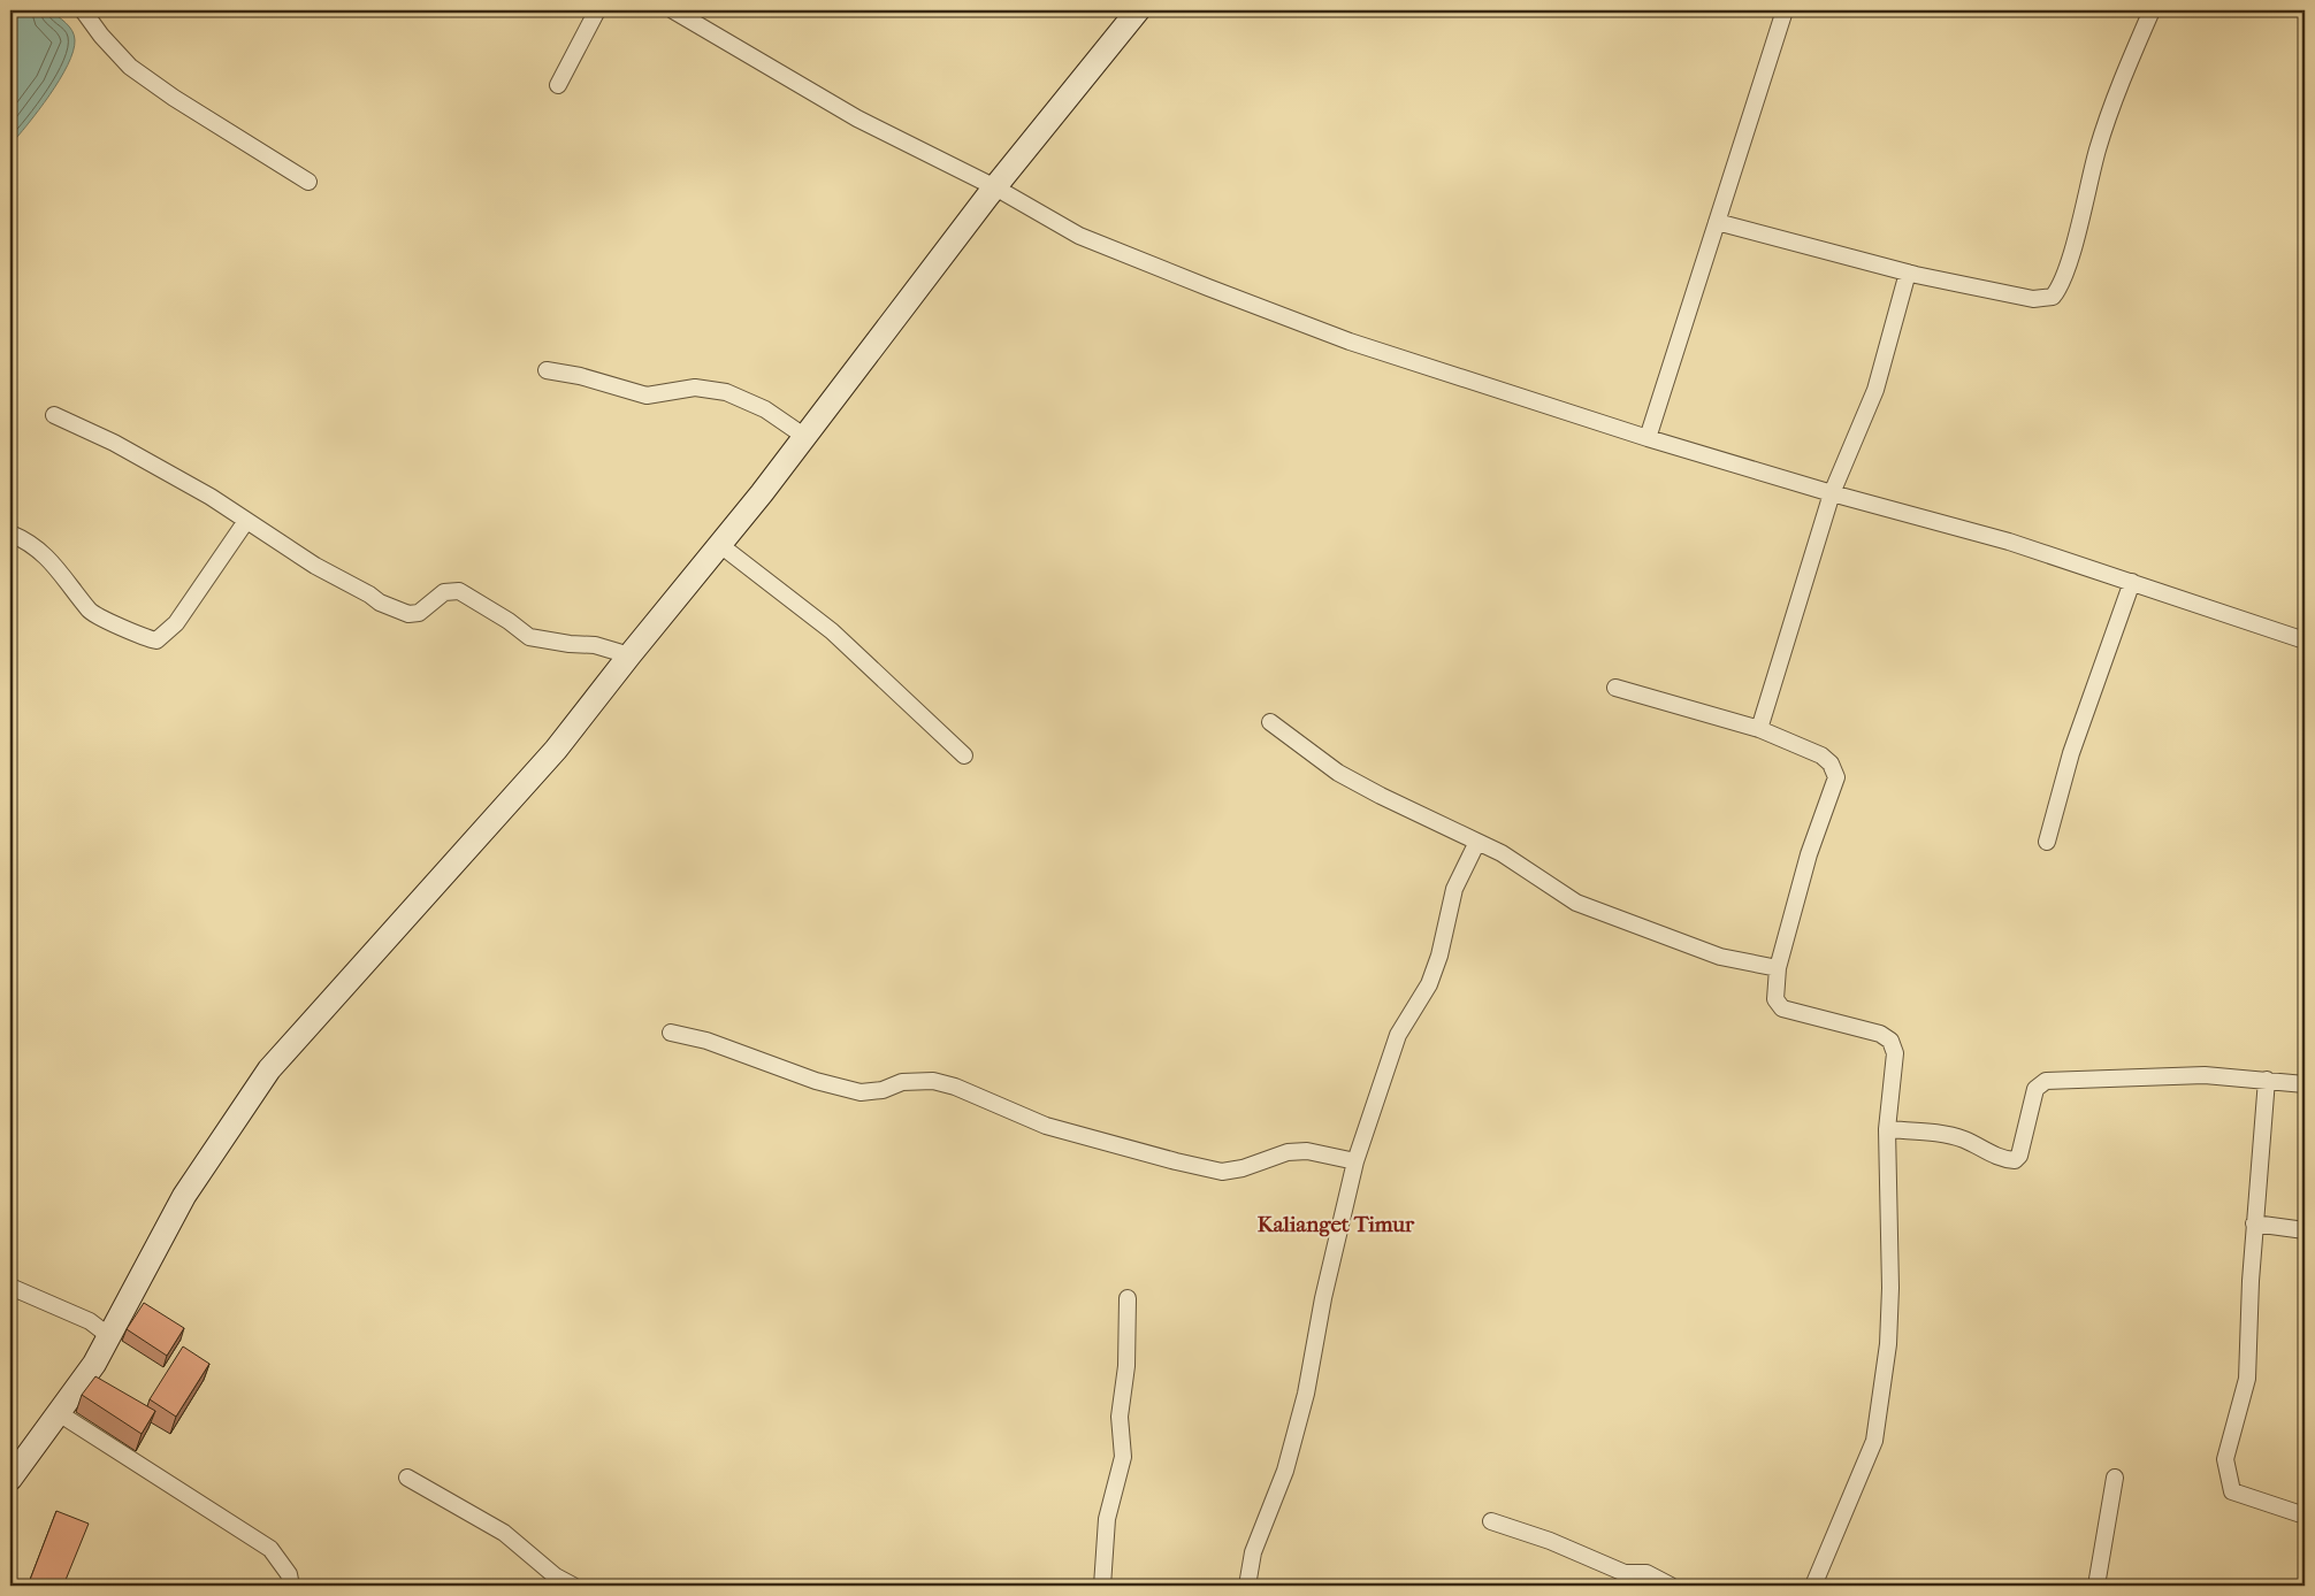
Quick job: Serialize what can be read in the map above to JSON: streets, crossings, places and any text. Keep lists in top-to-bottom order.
{
  "districts": ["Kalianget Timur"]
}
